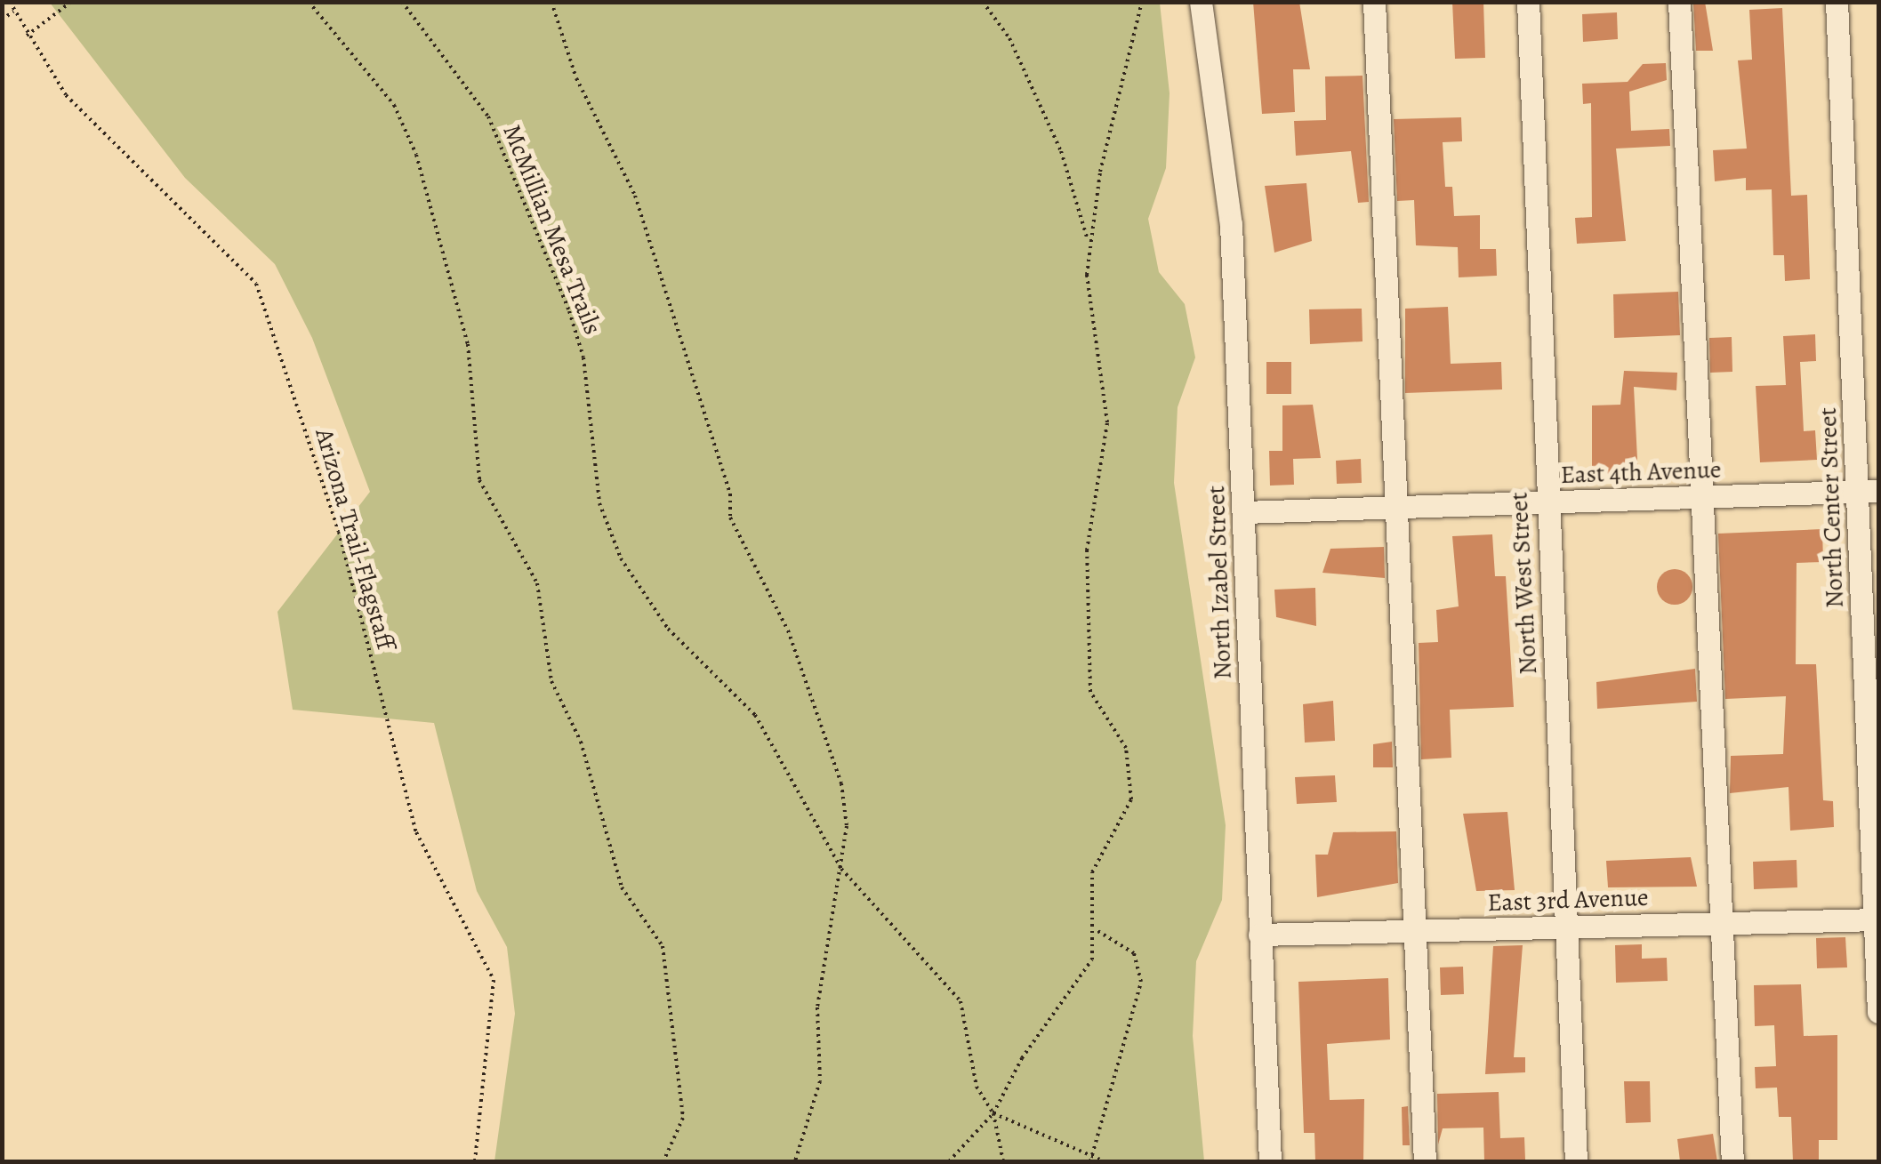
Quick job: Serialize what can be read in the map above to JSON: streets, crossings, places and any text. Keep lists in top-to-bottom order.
{
  "streets": {
    "street": [
      "East 4th Avenue",
      "North Center Street",
      "North Izabel Street",
      "North West Street",
      "East 3rd Avenue"
    ],
    "path": ["McMillian Mesa Trails", "Arizona Trail-Flagstaff"]
  },
  "crossings": [
    ["East 4th Avenue", "North Center Street"],
    ["East 4th Avenue", "North Izabel Street"],
    ["East 4th Avenue", "North West Street"],
    ["North Center Street", "East 3rd Avenue"],
    ["North Izabel Street", "East 3rd Avenue"],
    ["North West Street", "East 3rd Avenue"]
  ]
}
